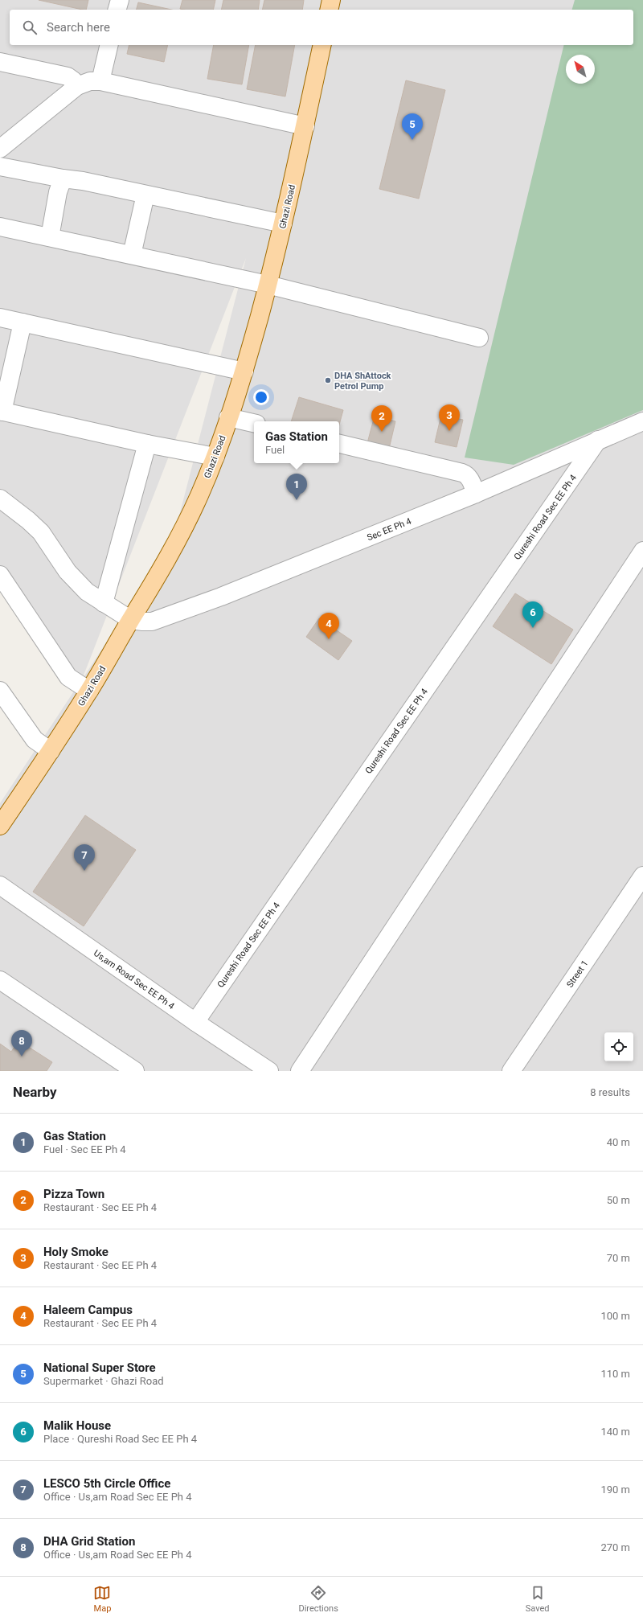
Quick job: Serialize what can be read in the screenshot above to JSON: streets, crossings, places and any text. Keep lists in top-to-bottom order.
{
  "streets": {
    "main road": ["Ghazi Road"],
    "street": [
      "Qureshi Road Sec EE Ph 4",
      "Sec EE Ph 4",
      "Street 1",
      "Us,am Road Sec EE Ph 4"
    ]
  },
  "crossings": [
    ["Ghazi Road", "Sec EE Ph 4"],
    ["Qureshi Road Sec EE Ph 4", "Sec EE Ph 4"],
    ["Qureshi Road Sec EE Ph 4", "Us,am Road Sec EE Ph 4"]
  ],
  "places": ["DHA ShAttock Petrol Pump"],
  "north": "top left",
  "page": {
    "search": "Search here",
    "pins": [
      "5",
      "3",
      "2",
      "1",
      "6",
      "4",
      "7",
      "8"
    ],
    "popup": ["Gas Station", "Fuel"],
    "heading": ["Nearby", "8 results"],
    "list": [
      {
        "mark": "1",
        "name": "Gas Station",
        "note": "Fuel · Sec EE Ph 4",
        "value": "40 m"
      },
      {
        "mark": "2",
        "name": "Pizza Town",
        "note": "Restaurant · Sec EE Ph 4",
        "value": "50 m"
      },
      {
        "mark": "3",
        "name": "Holy Smoke",
        "note": "Restaurant · Sec EE Ph 4",
        "value": "70 m"
      },
      {
        "mark": "4",
        "name": "Haleem Campus",
        "note": "Restaurant · Sec EE Ph 4",
        "value": "100 m"
      },
      {
        "mark": "5",
        "name": "National Super Store",
        "note": "Supermarket · Ghazi Road",
        "value": "110 m"
      },
      {
        "mark": "6",
        "name": "Malik House",
        "note": "Place · Qureshi Road Sec EE Ph 4",
        "value": "140 m"
      },
      {
        "mark": "7",
        "name": "LESCO 5th Circle Office",
        "note": "Office · Us,am Road Sec EE Ph 4",
        "value": "190 m"
      },
      {
        "mark": "8",
        "name": "DHA Grid Station",
        "note": "Office · Us,am Road Sec EE Ph 4",
        "value": "270 m"
      }
    ],
    "nav": ["Map", "Directions", "Saved"]
  }
}
